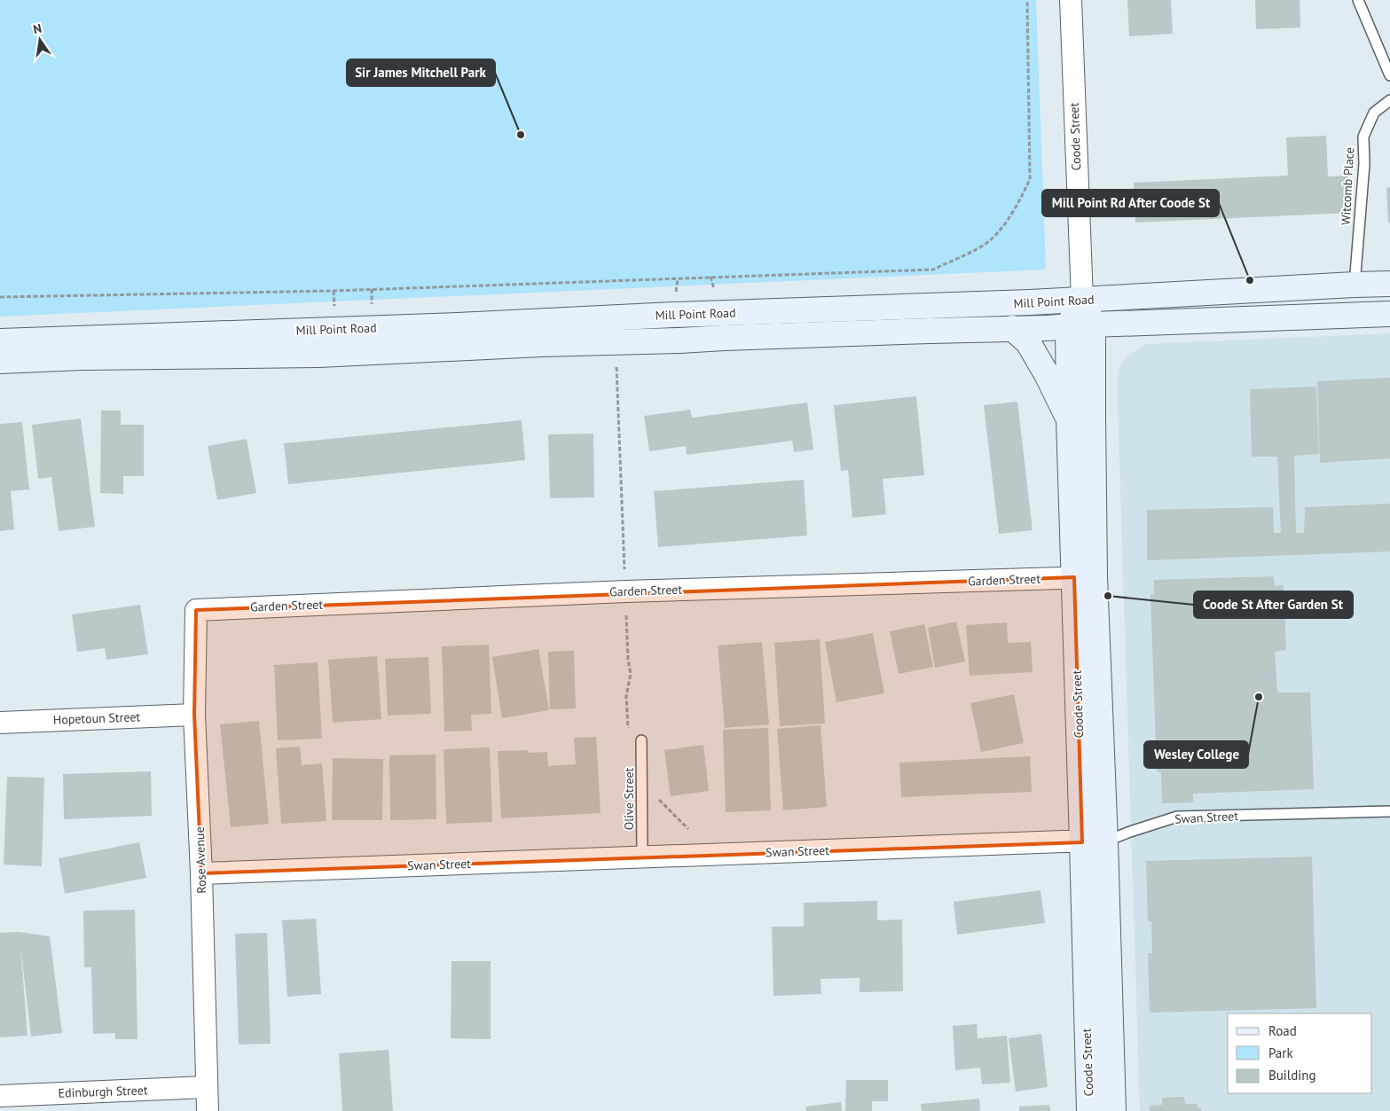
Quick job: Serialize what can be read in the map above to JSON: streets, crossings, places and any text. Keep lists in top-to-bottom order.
{
  "streets": {
    "main road": ["Coode Street", "Mill Point Road"],
    "street": [
      "Garden Street",
      "Hopetoun Street",
      "Swan Street",
      "Rose Avenue",
      "Edinburgh Street"
    ],
    "lane": ["Witcomb Place", "Olive Street"]
  },
  "crossings": [
    ["Coode Street", "Mill Point Road"],
    ["Coode Street", "Garden Street"],
    ["Coode Street", "Swan Street"],
    ["Witcomb Place", "Mill Point Road"],
    ["Garden Street", "Rose Avenue"],
    ["Hopetoun Street", "Rose Avenue"],
    ["Olive Street", "Swan Street"],
    ["Swan Street", "Rose Avenue"],
    ["Rose Avenue", "Edinburgh Street"]
  ],
  "places": [
    "Sir James Mitchell Park",
    "Mill Point Rd After Coode St",
    "Coode St After Garden St",
    "Wesley College"
  ],
  "legend": ["Road", "Park", "Building"],
  "north": "top"
}
